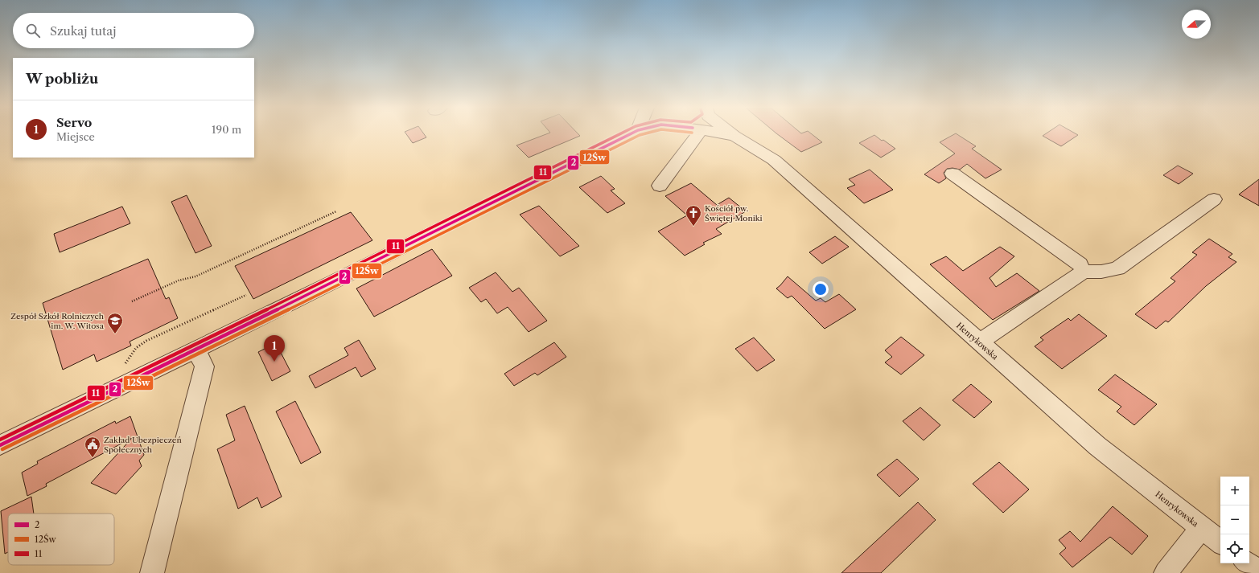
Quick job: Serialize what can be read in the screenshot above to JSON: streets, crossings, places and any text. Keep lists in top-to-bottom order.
{
  "streets": {
    "street": ["Henrykowska"]
  },
  "places": {
    "church": ["Kościół pw. Świętej Moniki"],
    "school or university": ["Zespół Szkół Rolniczych im. W. Witosa"],
    "public building": ["Zakład Ubezpieczeń Społecznych"]
  },
  "lines": ["transit line 2", "transit line 12Św", "transit line 11"],
  "legend": ["2", "12Św", "11"],
  "north": "left",
  "page": {
    "search": "Szukaj tutaj",
    "heading": "W pobliżu",
    "list": [
      {
        "mark": "1",
        "name": "Servo",
        "note": "Miejsce",
        "value": "190 m"
      }
    ],
    "pins": "1",
    "map_buttons": ["+", "−"]
  }
}
